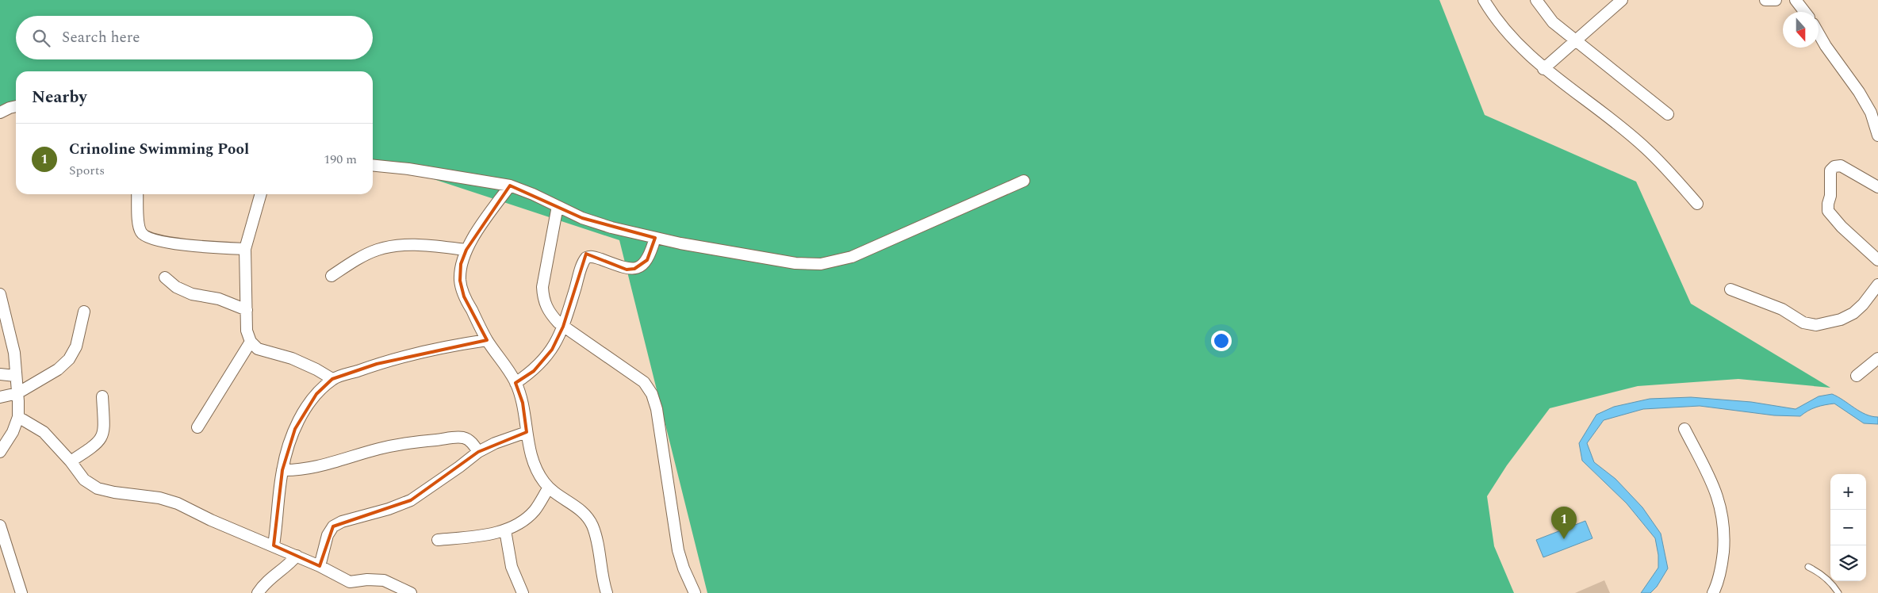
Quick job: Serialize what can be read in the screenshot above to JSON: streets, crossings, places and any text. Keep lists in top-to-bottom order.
{
  "north": "bottom",
  "page": {
    "search": "Search here",
    "heading": "Nearby",
    "list": [
      {
        "mark": "1",
        "name": "Crinoline Swimming Pool",
        "note": "Sports",
        "value": "190 m"
      }
    ],
    "map_buttons": ["+", "−"],
    "pins": "1"
  }
}
